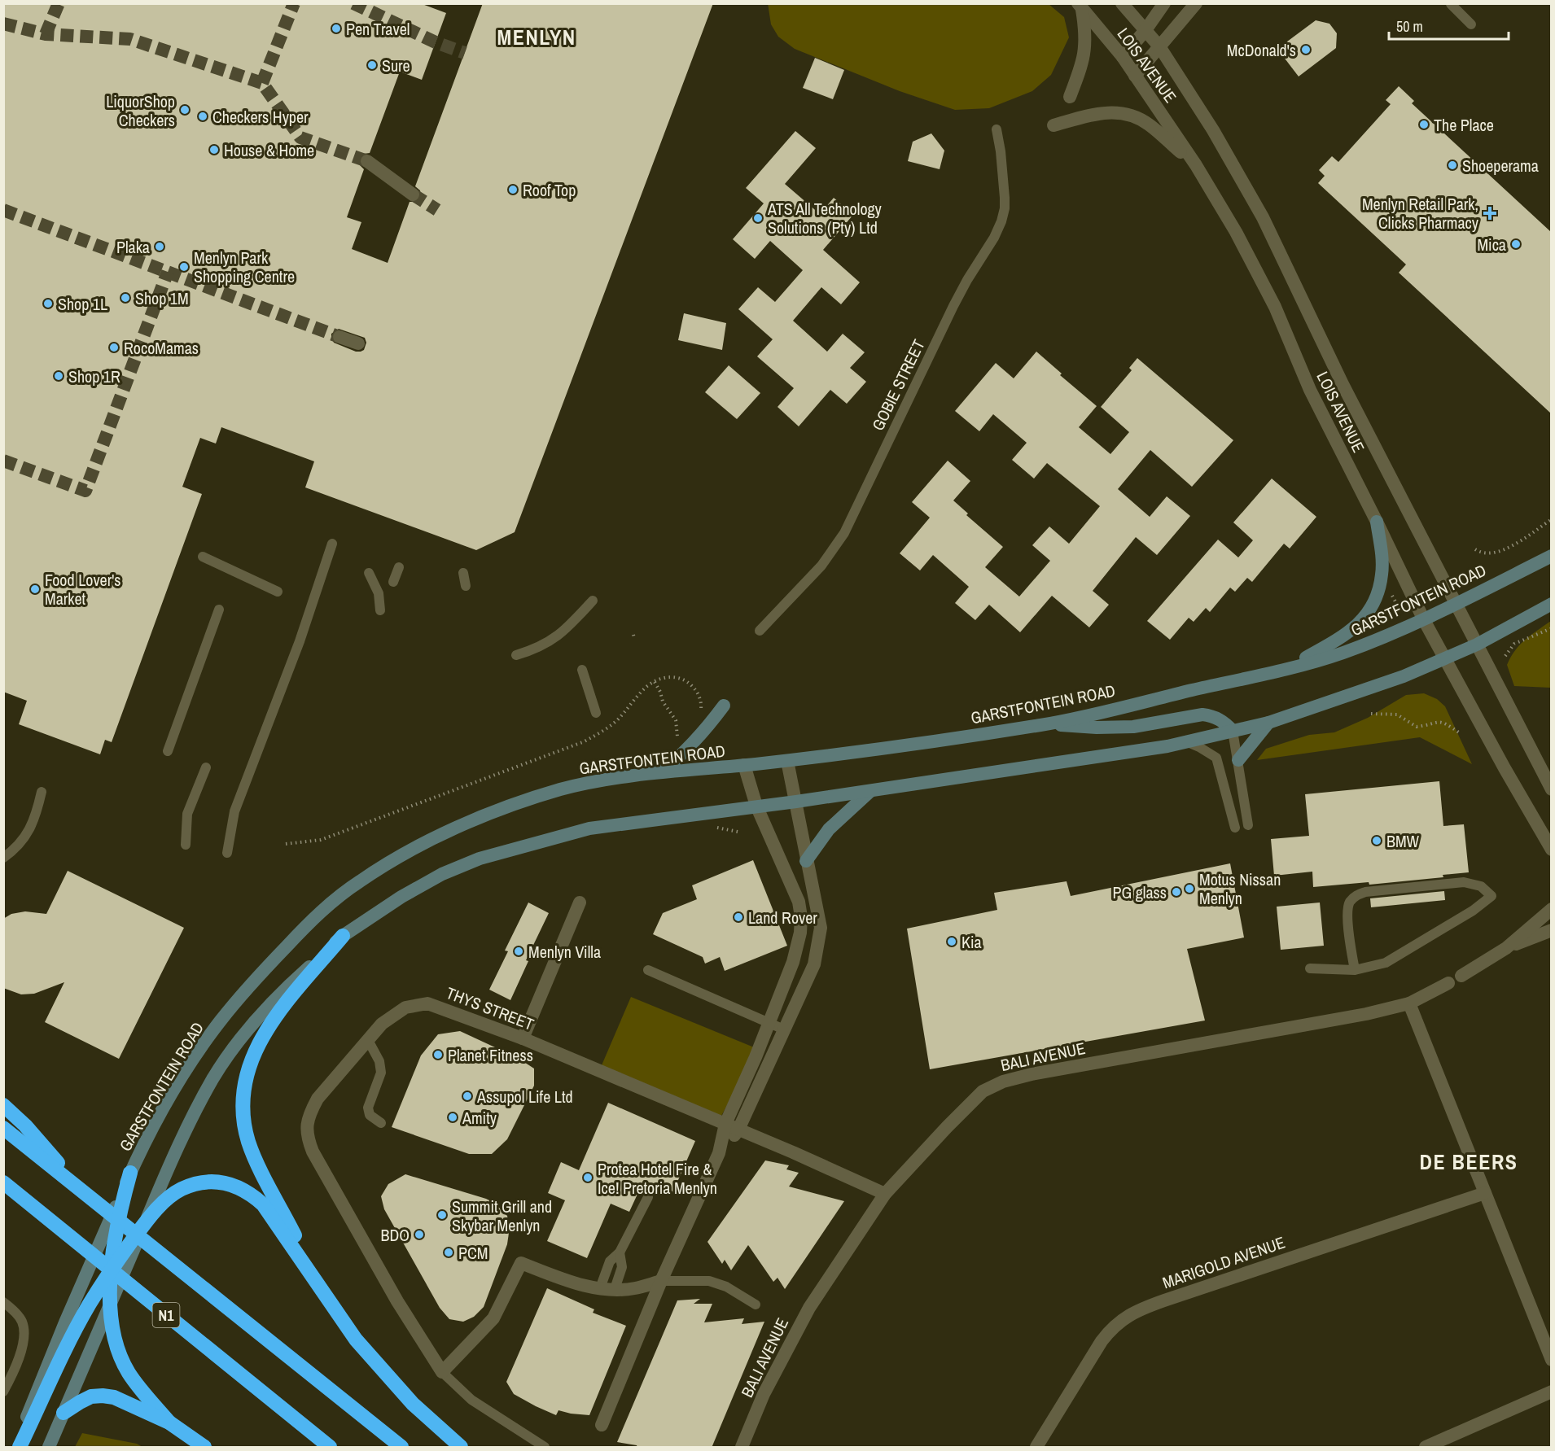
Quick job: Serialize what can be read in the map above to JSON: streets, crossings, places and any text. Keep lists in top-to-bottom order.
{
  "streets": {
    "highway": ["N1"],
    "main road": ["GARSTFONTEIN ROAD"],
    "street": [
      "LOIS AVENUE",
      "THYS STREET",
      "BALI AVENUE",
      "MARIGOLD AVENUE"
    ],
    "lane": ["GOBIE STREET"]
  },
  "crossings": [
    ["LOIS AVENUE", "GARSTFONTEIN ROAD"],
    ["THYS STREET", "BALI AVENUE"]
  ],
  "districts": ["MENLYN", "DE BEERS"],
  "places": {
    "other": [
      "Pen Travel",
      "McDonald's",
      "Sure",
      "LiquorShop Checkers",
      "Checkers Hyper",
      "The Place",
      "House & Home",
      "Shoeperama",
      "Roof Top",
      "ATS All Technology Solutions (Pty) Ltd",
      "Mica",
      "Plaka",
      "Menlyn Park Shopping Centre",
      "Shop 1M",
      "Shop 1L",
      "RocoMamas",
      "Shop 1R",
      "Food Lover's Market",
      "BMW",
      "Motus Nissan Menlyn",
      "PG glass",
      "Land Rover",
      "Kia",
      "Menlyn Villa",
      "Planet Fitness",
      "Assupol Life Ltd",
      "Amity",
      "Protea Hotel Fire & Ice! Pretoria Menlyn",
      "Summit Grill and Skybar Menlyn",
      "BDO",
      "PCM"
    ],
    "health": ["Menlyn Retail Park, Clicks Pharmacy"]
  },
  "scale_bar": "50 m"
}
